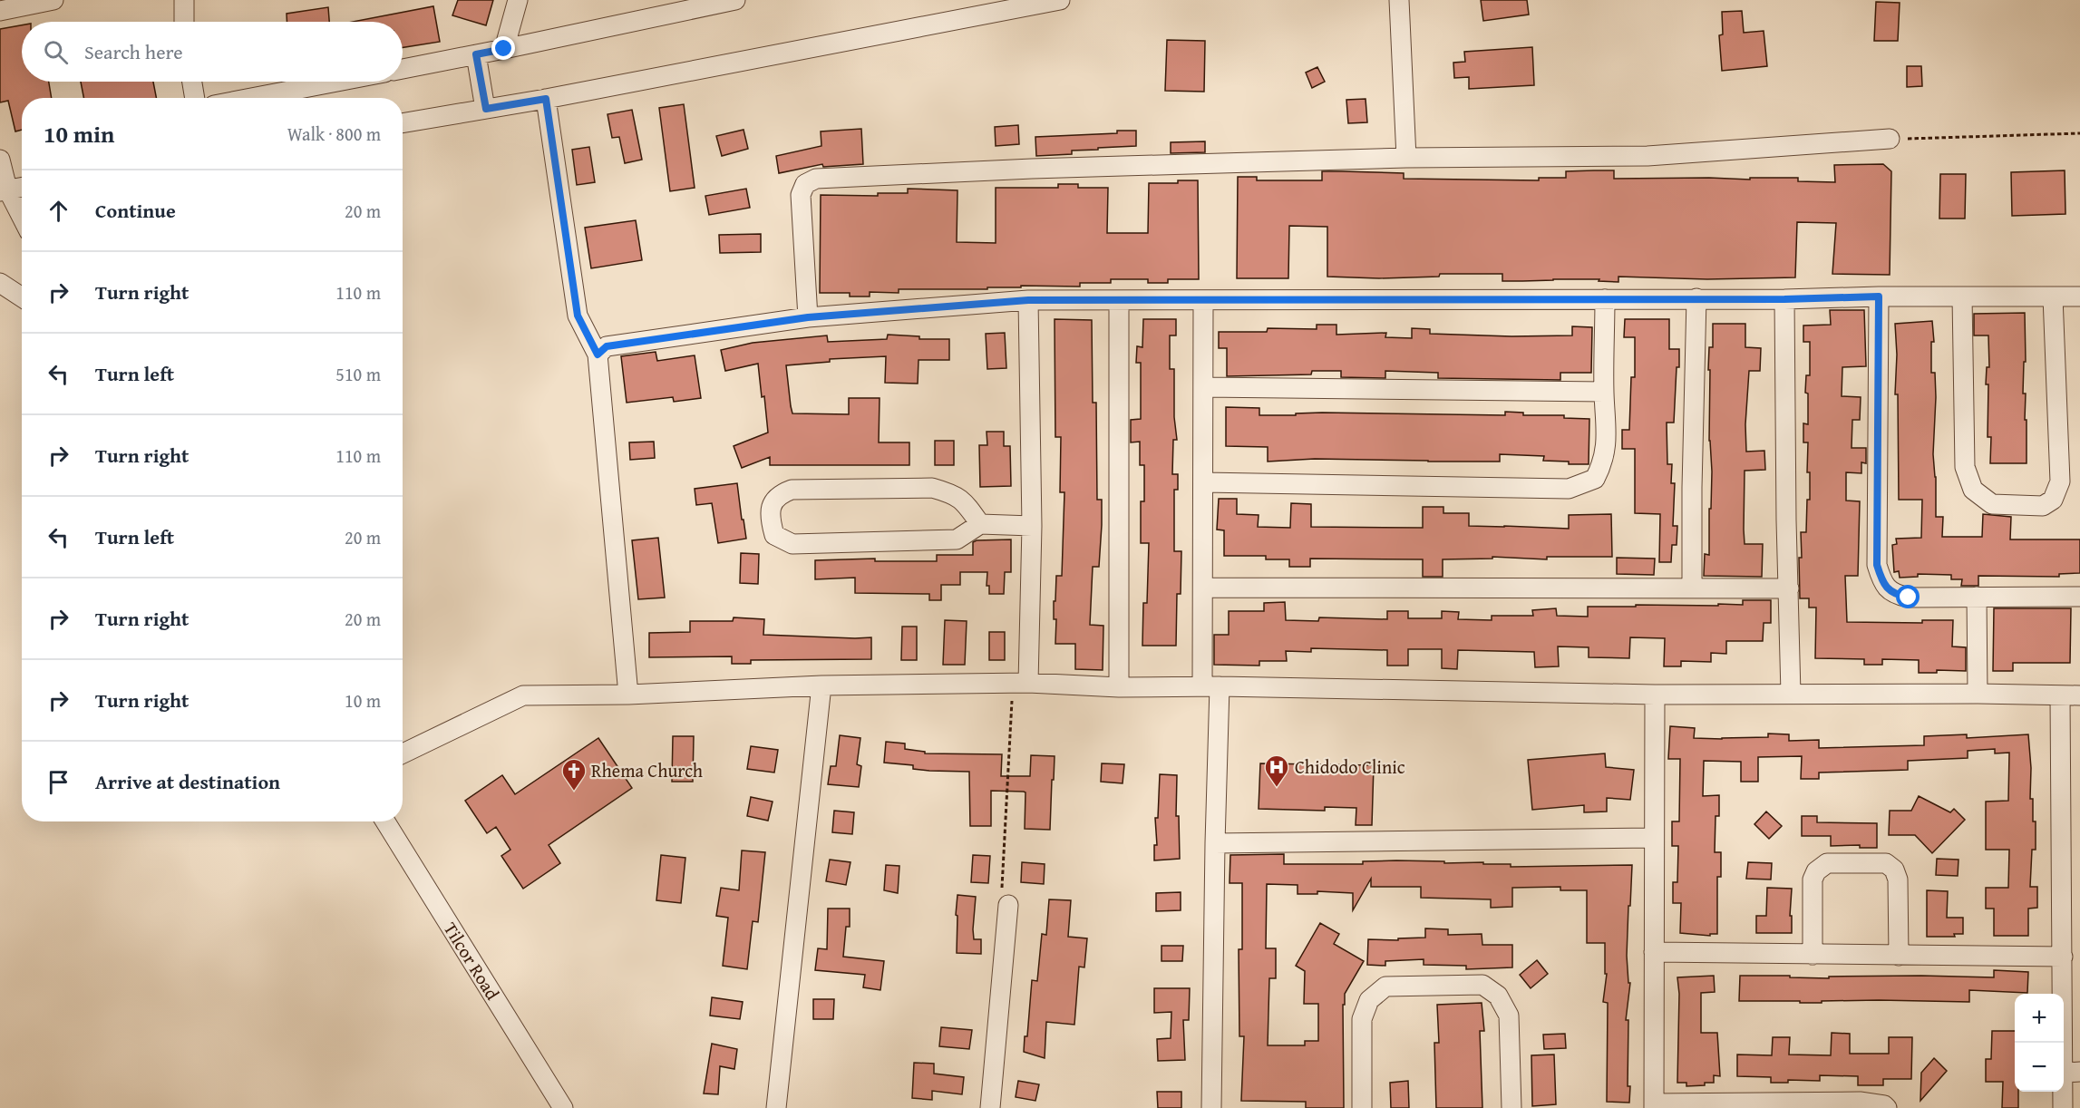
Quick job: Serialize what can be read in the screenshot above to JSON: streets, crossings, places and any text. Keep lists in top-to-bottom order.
{
  "streets": {
    "street": ["Tilcor Road"]
  },
  "places": {
    "hospital": ["Chidodo Clinic"],
    "church": ["Rhema Church"]
  },
  "page": {
    "search": "Search here",
    "heading": ["10 min", "Walk · 800 m"],
    "list": [
      ["Continue", "20 m"],
      ["Turn right", "110 m"],
      ["Turn left", "510 m"],
      ["Turn right", "110 m"],
      ["Turn left", "20 m"],
      ["Turn right", "20 m"],
      ["Turn right", "10 m"],
      "Arrive at destination"
    ],
    "map_buttons": ["+", "−"]
  }
}
